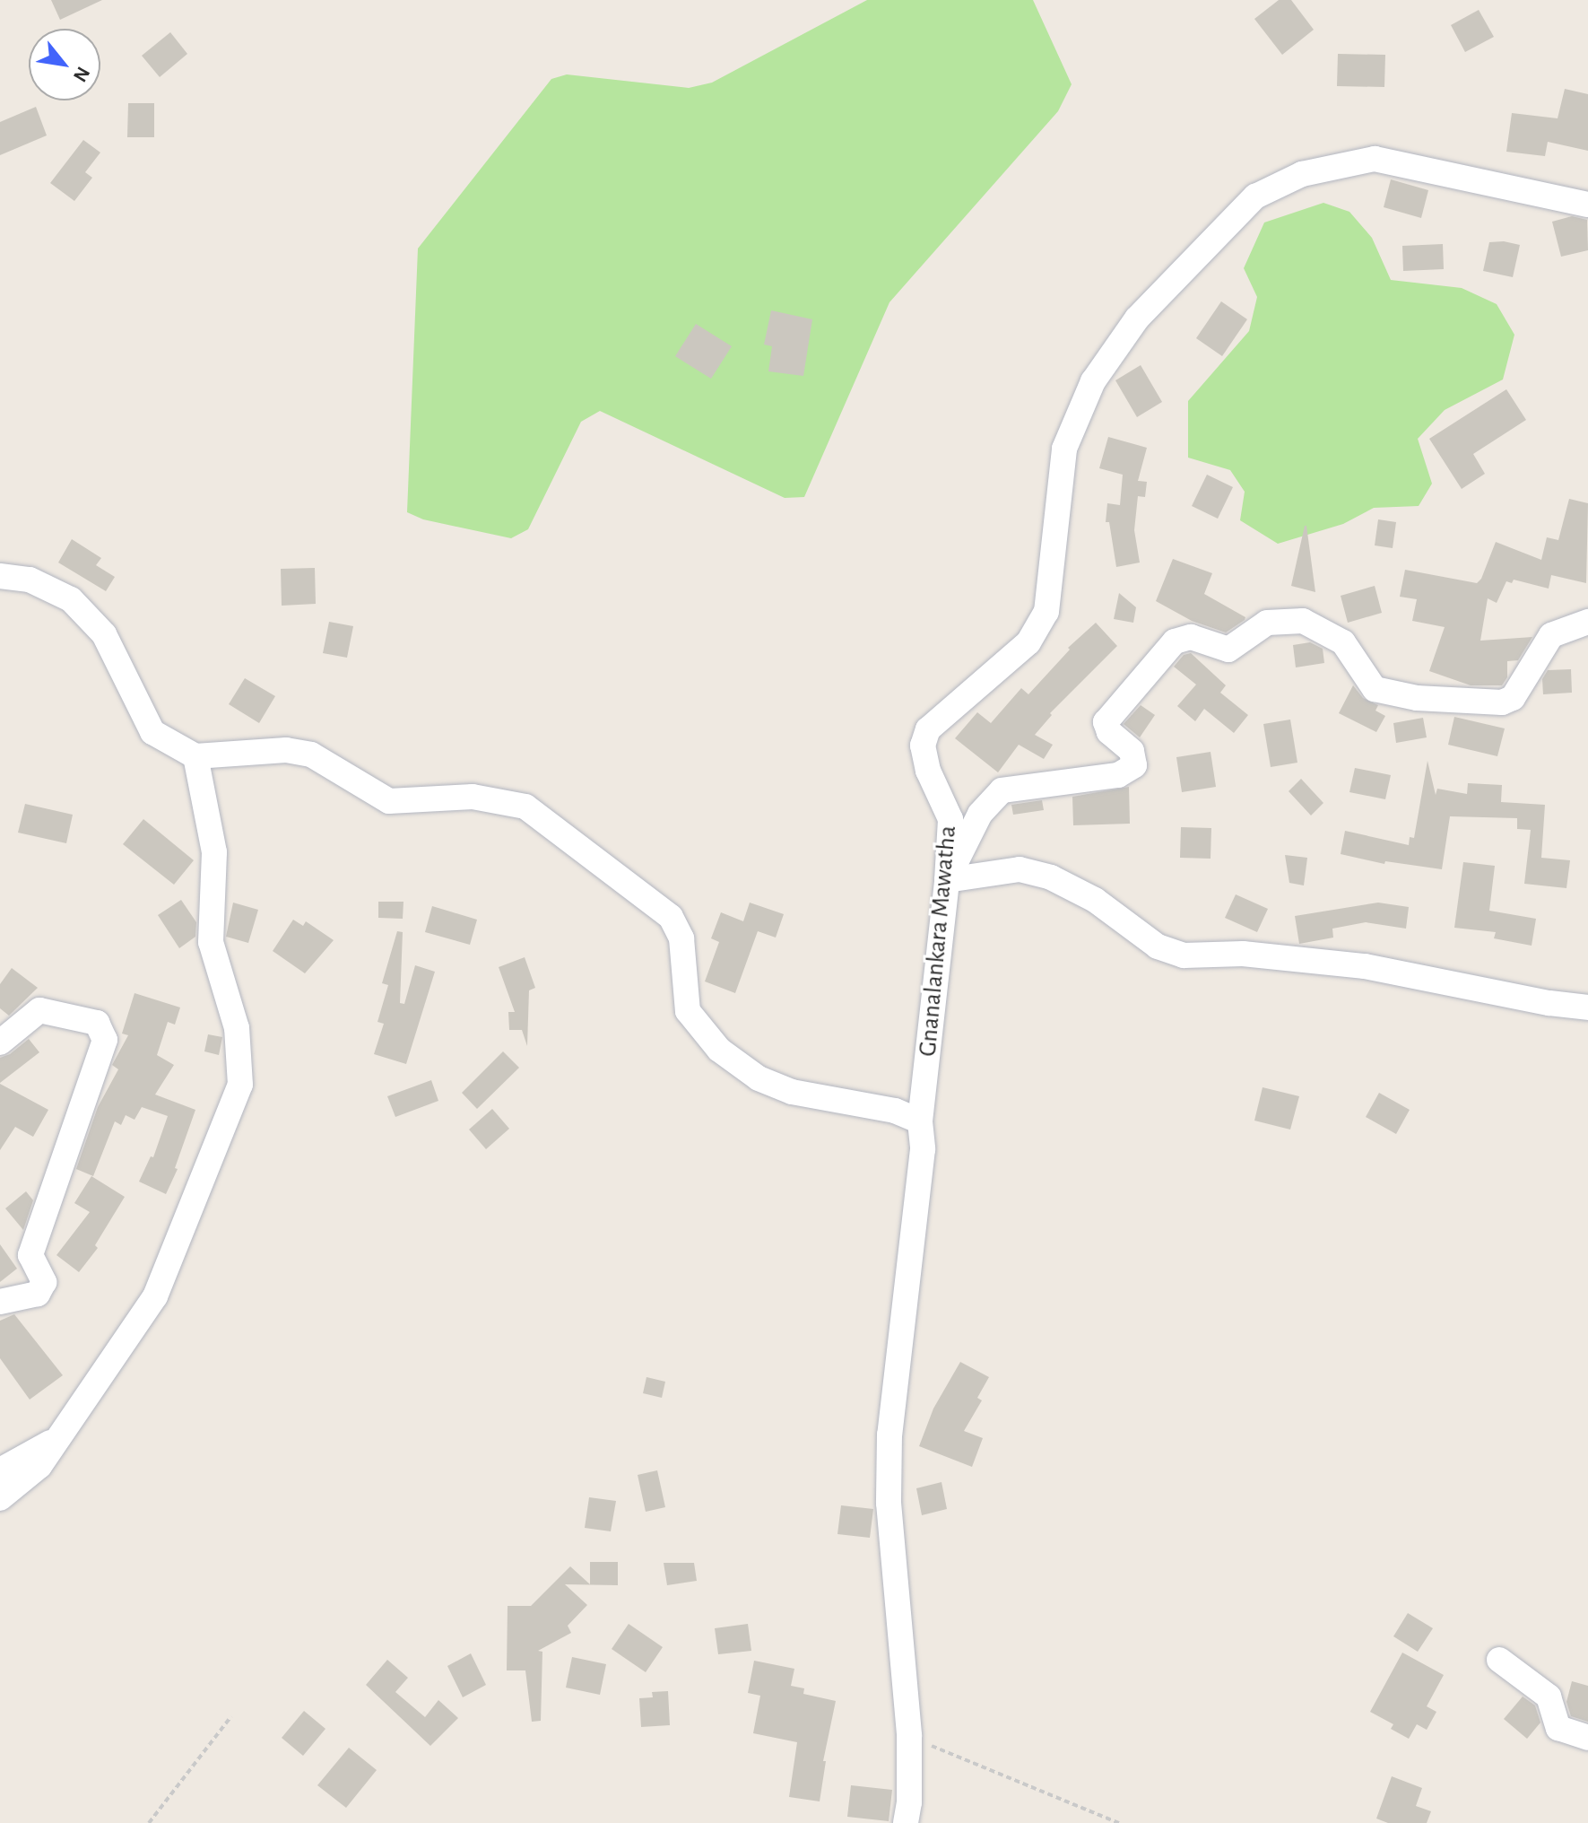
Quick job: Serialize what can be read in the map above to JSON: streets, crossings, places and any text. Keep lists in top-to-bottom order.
{
  "streets": {
    "street": ["Gnanalankara Mawatha"]
  },
  "north": "bottom right"
}
